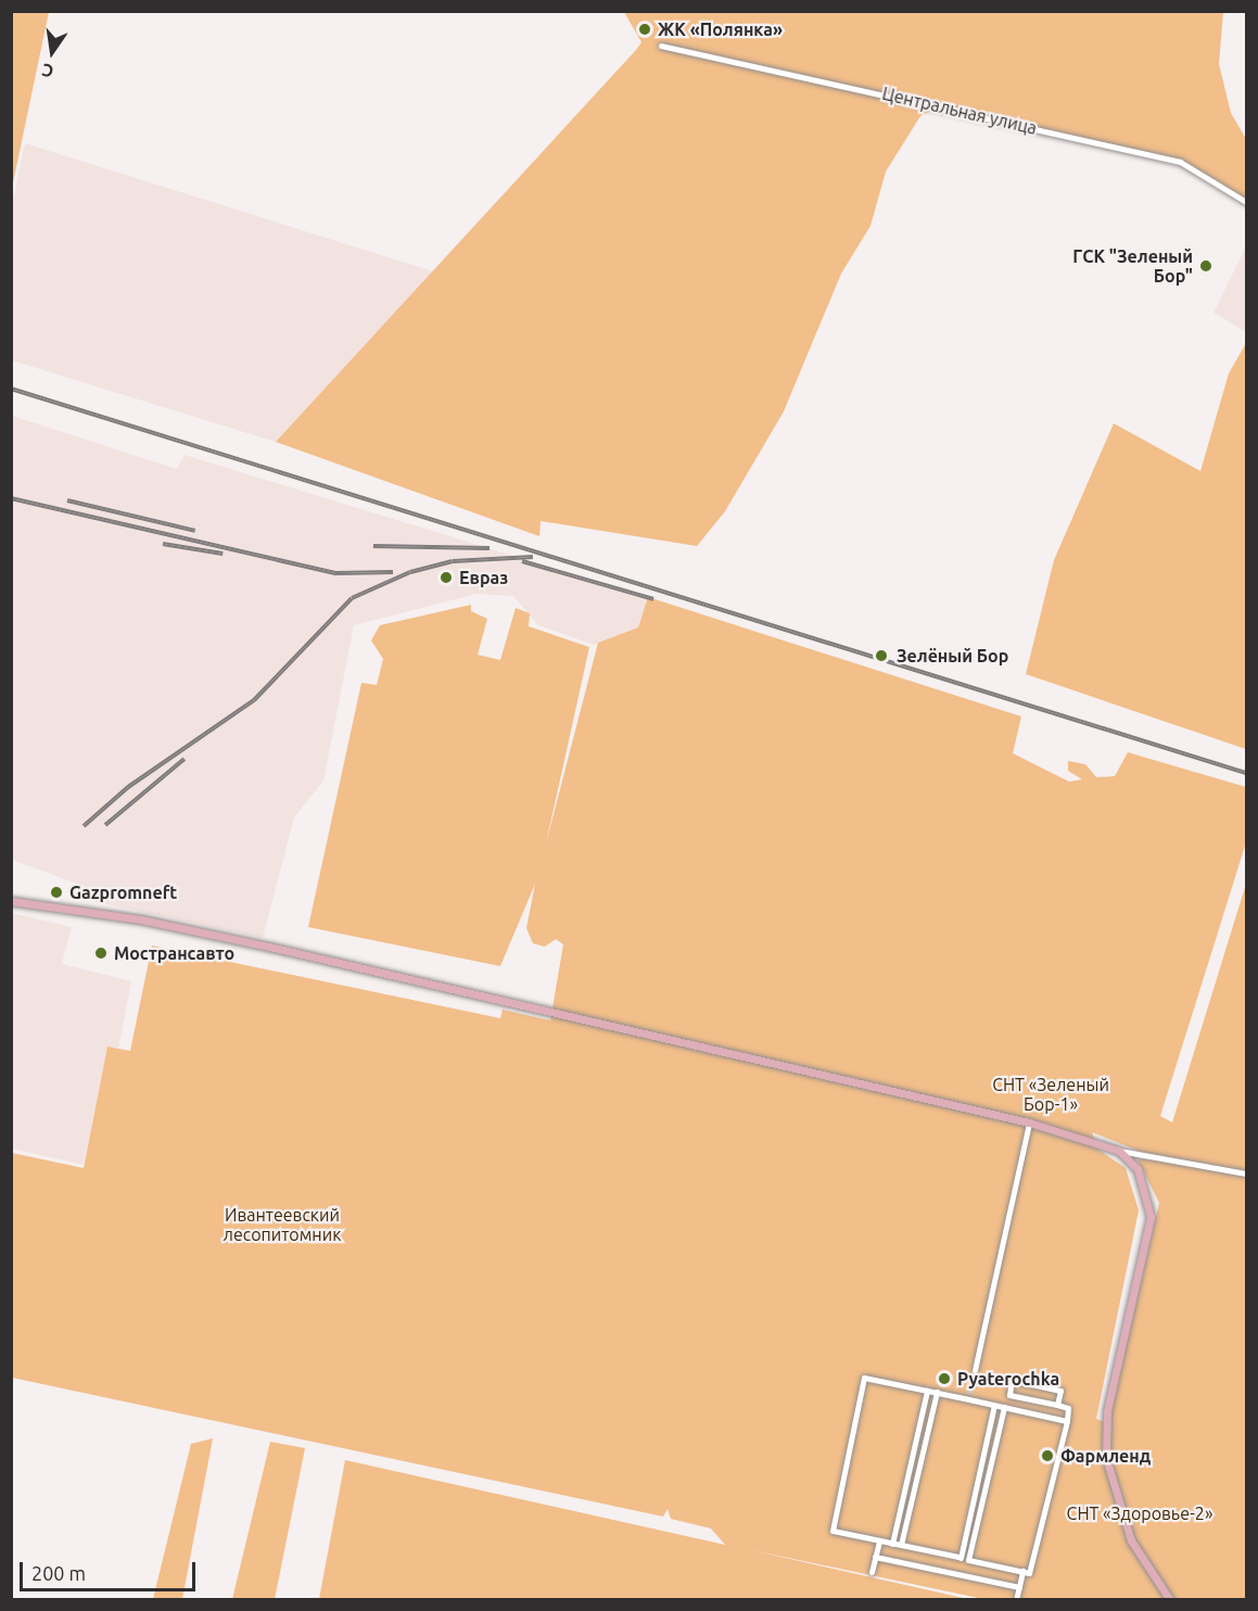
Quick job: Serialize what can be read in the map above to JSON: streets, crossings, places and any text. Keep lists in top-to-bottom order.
{
  "streets": {
    "street": ["Центральная улица"]
  },
  "parks": ["СНТ «Зеленый Бор-1»", "Ивантеевский лесопитомник", "СНТ «Здоровье-2»"],
  "places": [
    "ЖК «Полянка»",
    "ГСК \"Зеленый Бор\"",
    "Евраз",
    "Зелёный Бор",
    "Gazpromneft",
    "Мострансавто",
    "Pyaterochka",
    "Фармленд"
  ],
  "scale_bar": "200 m",
  "north": "bottom"
}
